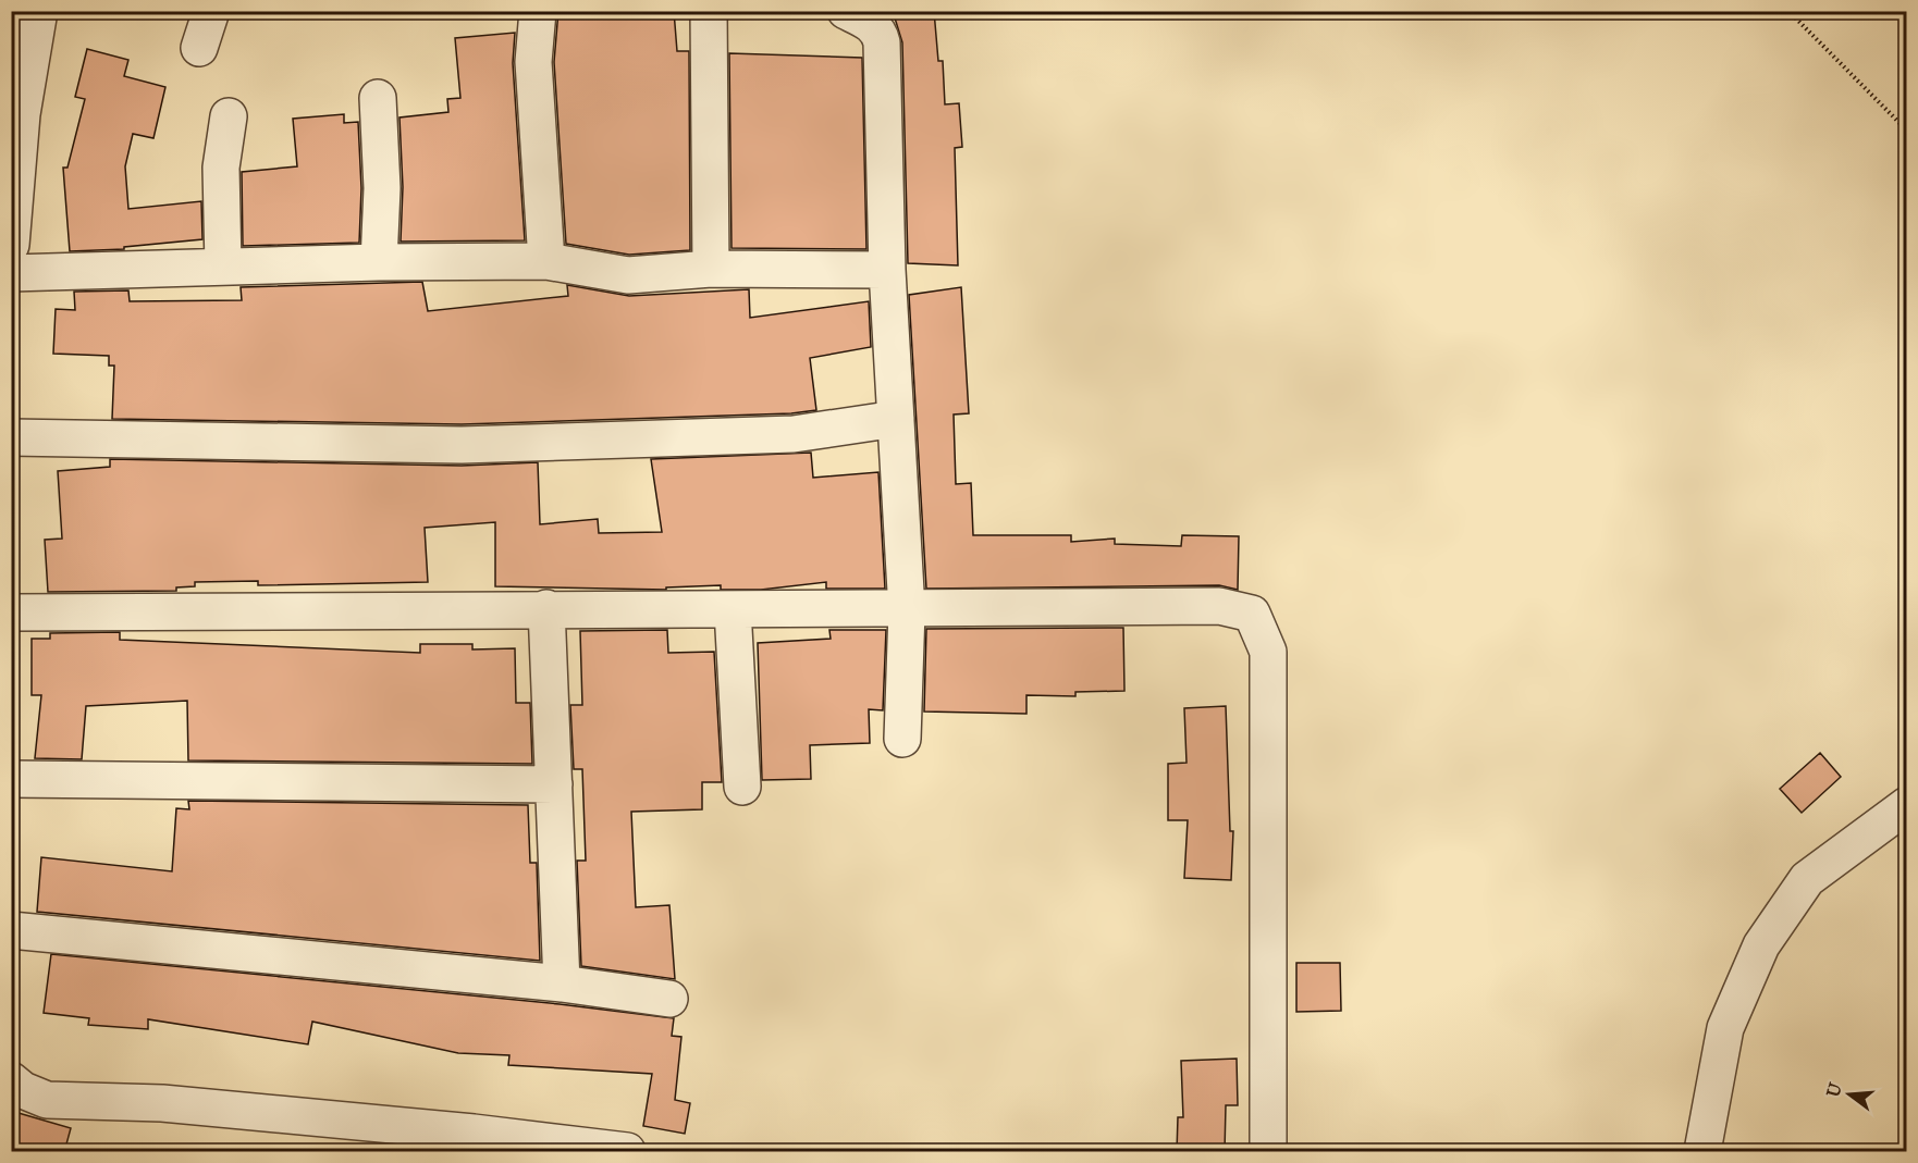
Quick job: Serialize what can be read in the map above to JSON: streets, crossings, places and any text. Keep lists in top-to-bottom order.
{
  "north": "left"
}
